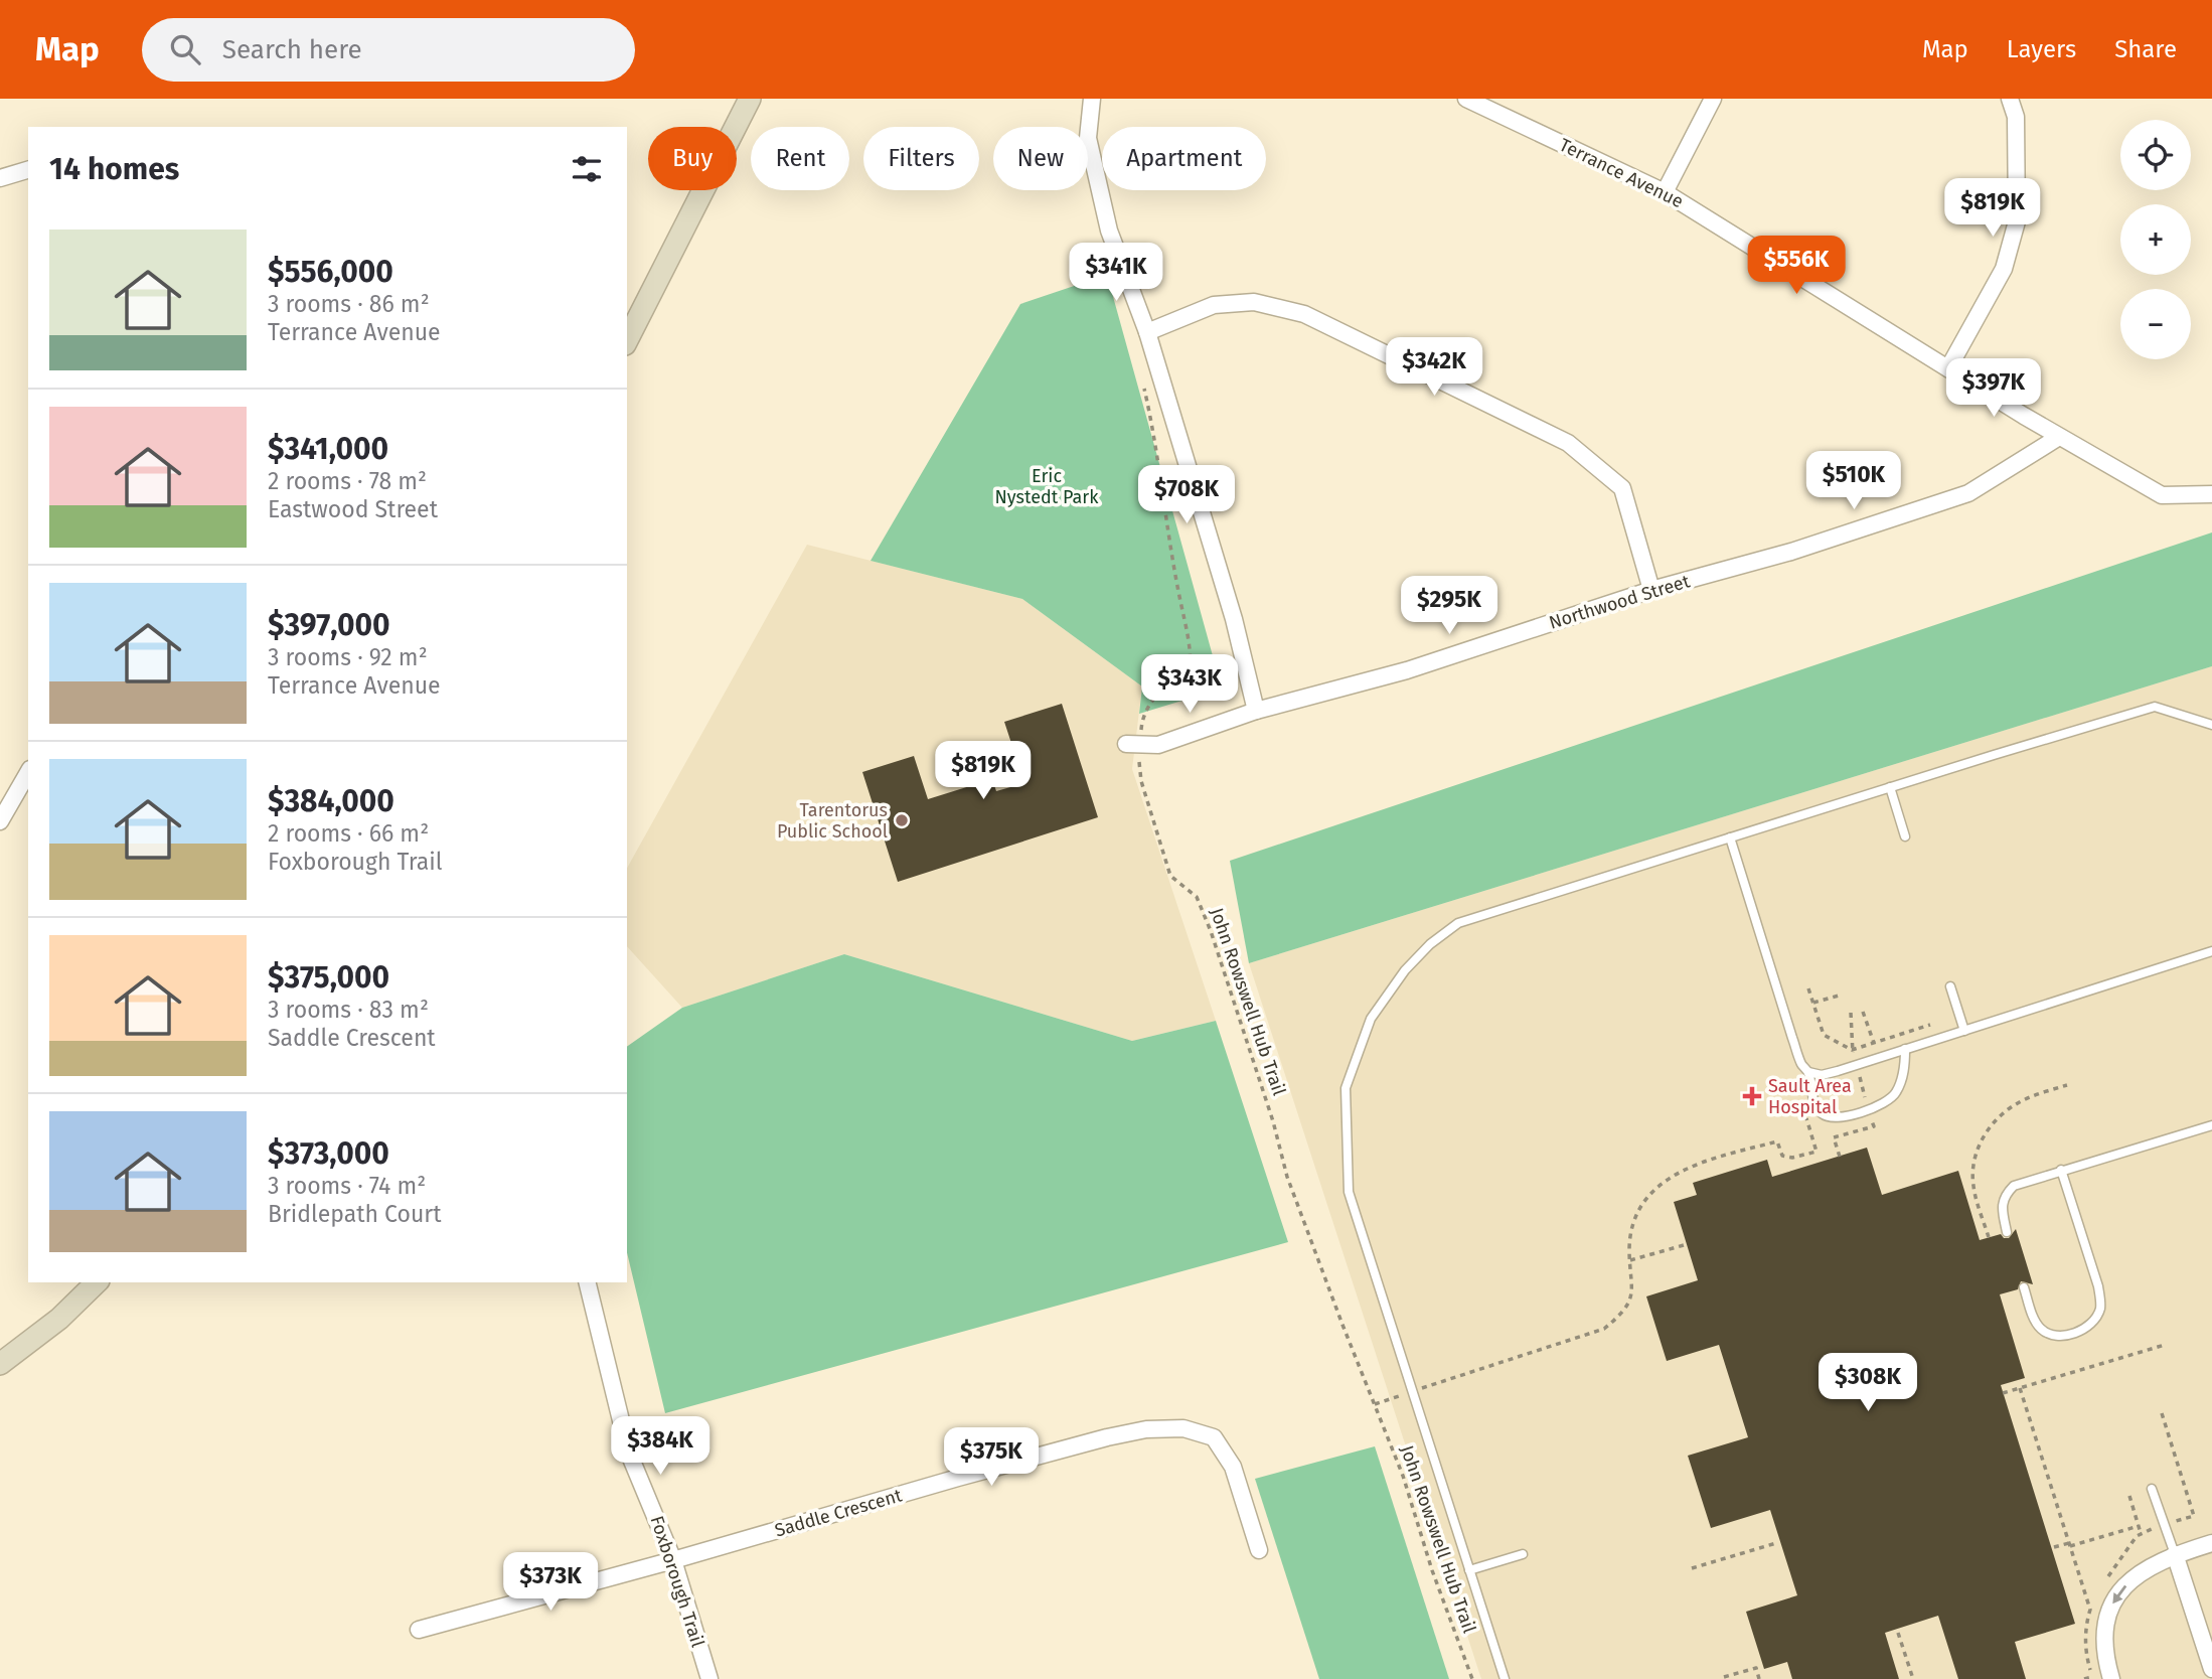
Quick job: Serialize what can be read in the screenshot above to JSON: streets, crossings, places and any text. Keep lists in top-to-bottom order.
{
  "streets": {
    "street": [
      "Terrance Avenue",
      "Northwood Street",
      "Saddle Crescent",
      "Foxborough Trail"
    ],
    "path": ["John Rowswell Hub Trail"]
  },
  "crossings": [
    ["Terrance Avenue", "Northwood Street"],
    ["Northwood Street", "John Rowswell Hub Trail"],
    ["Saddle Crescent", "Foxborough Trail"]
  ],
  "parks": ["Eric Nystedt Park"],
  "places": {
    "other": ["Tarentorus Public School"],
    "health": ["Sault Area Hospital"]
  },
  "page": {
    "header": "Map",
    "search": "Search here",
    "nav": ["Map", "Layers", "Share"],
    "map_buttons": ["+", "−"],
    "chip": [
      "Buy",
      "Rent",
      "Filters",
      "New",
      "Apartment"
    ],
    "heading": "14 homes",
    "price": [
      "$819K",
      "$556K",
      "$341K",
      "$342K",
      "$397K",
      "$510K",
      "$708K",
      "$295K",
      "$343K",
      "$819K",
      "$308K",
      "$384K",
      "$375K",
      "$373K"
    ],
    "list": [
      {
        "name": "$556,000",
        "note": "3 rooms · 86 m² · Terrance Avenue"
      },
      {
        "name": "$341,000",
        "note": "2 rooms · 78 m² · Eastwood Street"
      },
      {
        "name": "$397,000",
        "note": "3 rooms · 92 m² · Terrance Avenue"
      },
      {
        "name": "$384,000",
        "note": "2 rooms · 66 m² · Foxborough Trail"
      },
      {
        "name": "$375,000",
        "note": "3 rooms · 83 m² · Saddle Crescent"
      },
      {
        "name": "$373,000",
        "note": "3 rooms · 74 m² · Bridlepath Court"
      }
    ]
  }
}
